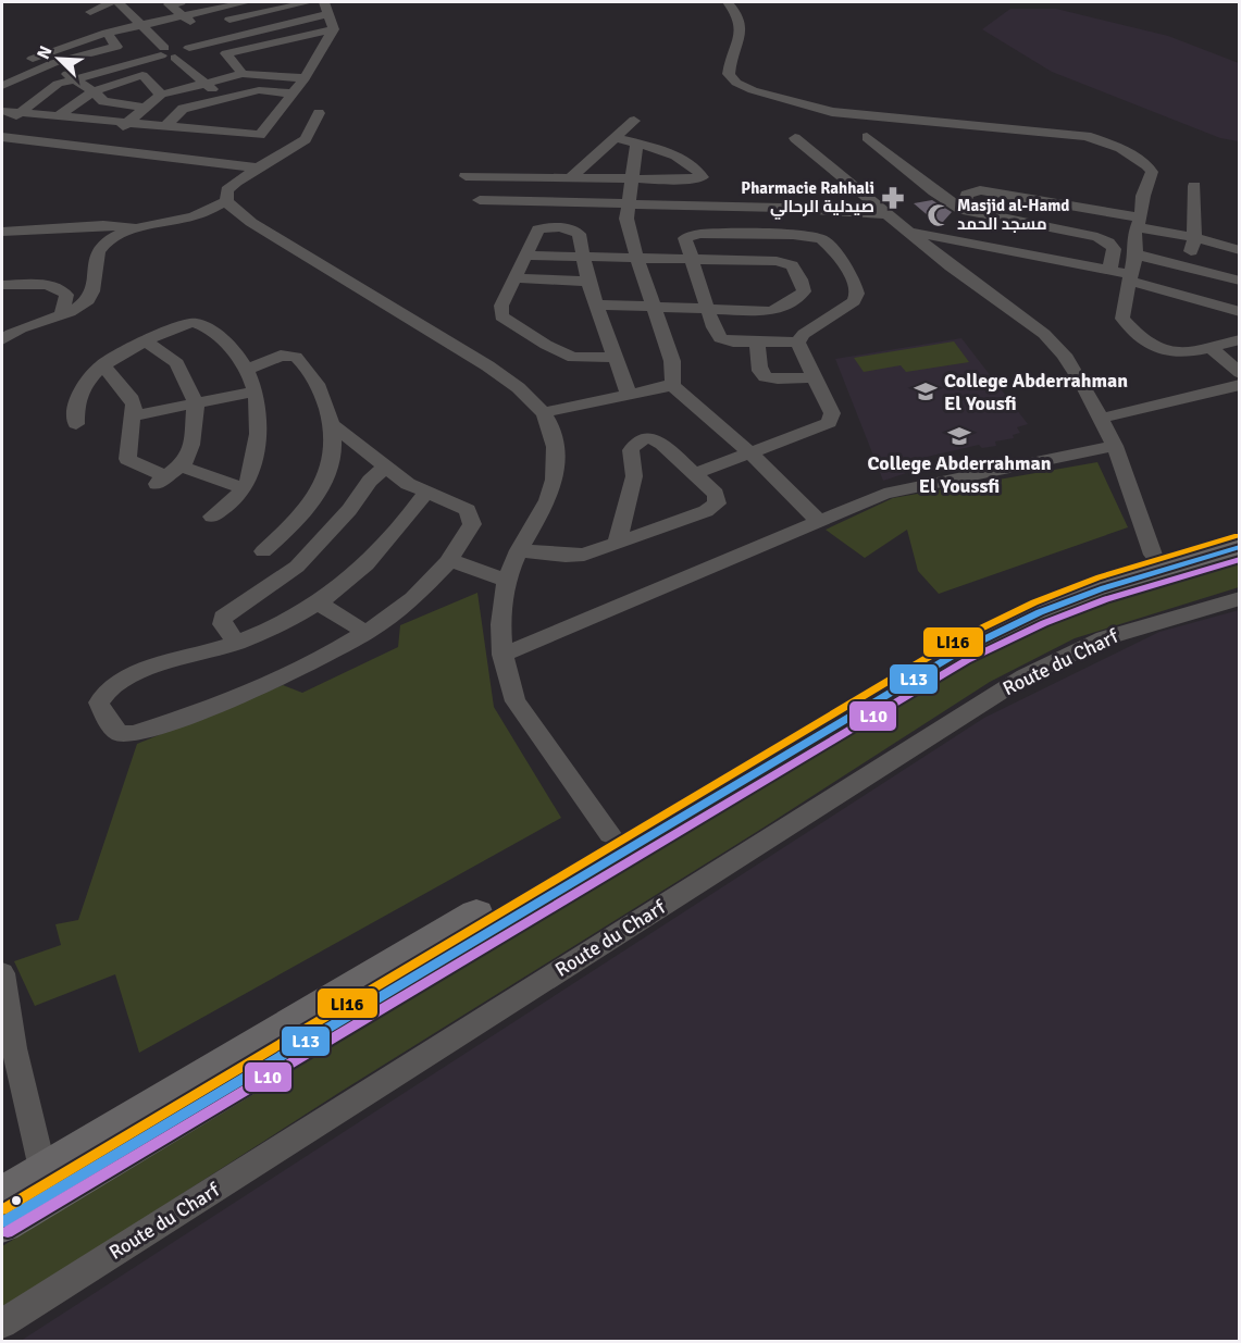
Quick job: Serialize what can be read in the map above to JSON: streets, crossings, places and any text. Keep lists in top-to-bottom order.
{
  "streets": {
    "street": ["Route du Charf"]
  },
  "places": {
    "pharmacy": ["Pharmacie Rahhali صيدلية الرحالي"],
    "mosque": ["Masjid al-Hamd مسجد الحمد"],
    "school or university": ["College Abderrahman El Yousfi", "College Abderrahman El Youssfi"]
  },
  "lines": ["transit line LI16", "transit line L13", "transit line L10"],
  "north": "top left"
}
